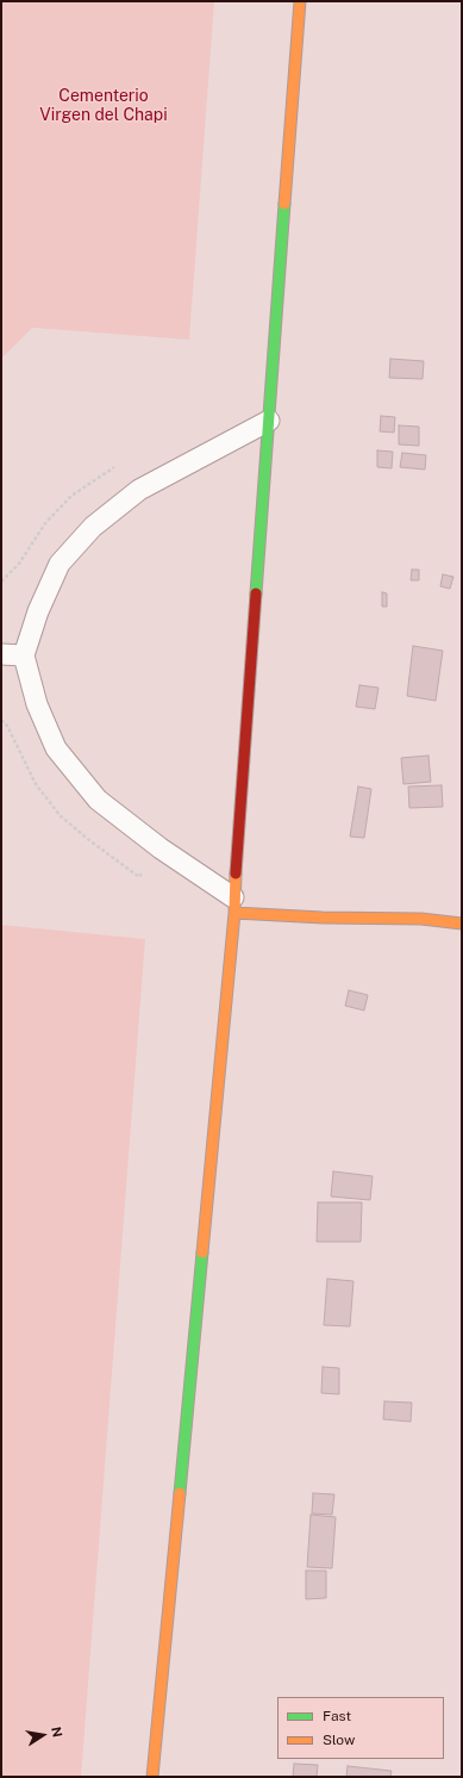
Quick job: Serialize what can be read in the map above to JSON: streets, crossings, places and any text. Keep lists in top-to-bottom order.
{
  "parks": ["Cementerio Virgen del Chapi"],
  "legend": ["Fast", "Slow"],
  "north": "right"
}
